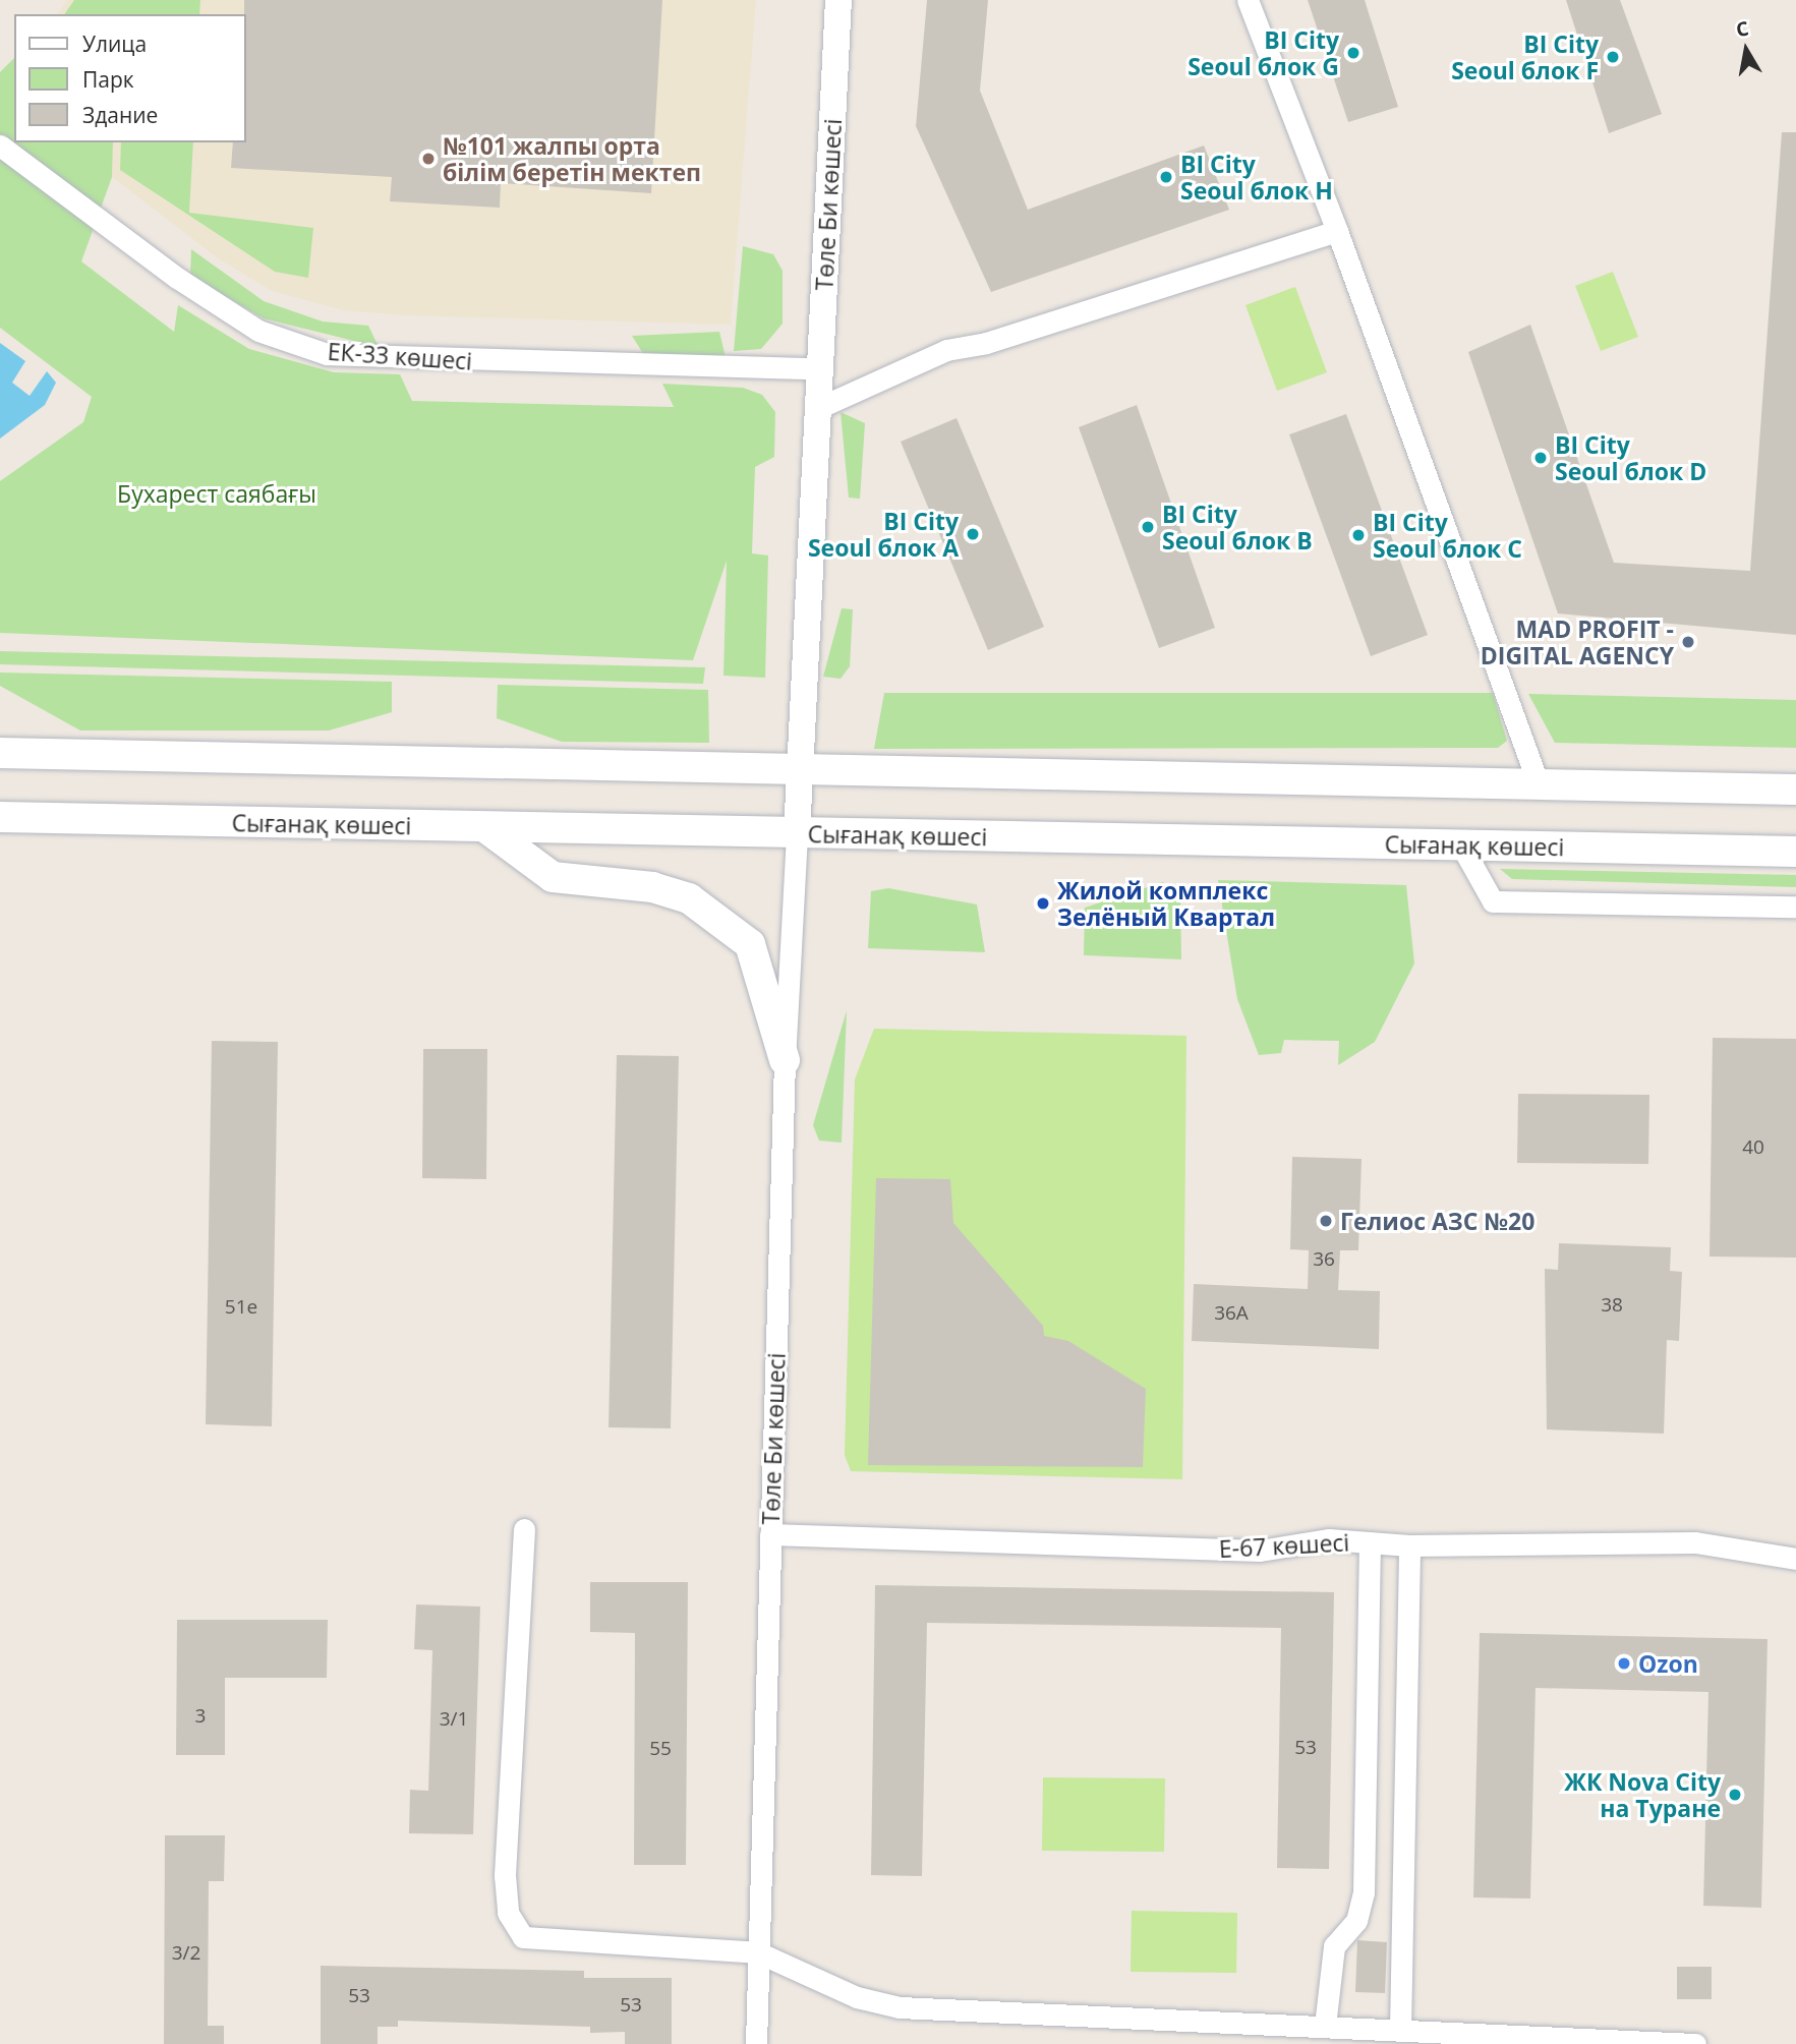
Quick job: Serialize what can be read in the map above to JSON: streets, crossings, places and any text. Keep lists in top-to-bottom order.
{
  "streets": {
    "main road": ["Сығанақ көшесі"],
    "street": ["Төле Би көшесі", "ЕК-33 көшесі", "Е-67 көшесі"]
  },
  "crossings": [
    ["Төле Би көшесі", "ЕК-33 көшесі"],
    ["Төле Би көшесі", "Сығанақ көшесі"],
    ["Төле Би көшесі", "Е-67 көшесі"]
  ],
  "parks": ["Бухарест саябағы"],
  "places": [
    "BI City Seoul блок G",
    "BI City Seoul блок F",
    "№101 жалпы орта білім беретін мектеп",
    "BI City Seoul блок H",
    "BI City Seoul блок D",
    "BI City Seoul блок B",
    "BI City Seoul блок A",
    "BI City Seoul блок C",
    "MAD PROFIT - DIGITAL AGENCY",
    "Жилой комплекс Зелёный Квартал",
    "Гелиос АЗС №20",
    "Ozon",
    "ЖК Nova City на Туране"
  ],
  "house_numbers": [
    "40",
    "36",
    "38",
    "51е",
    "36А",
    "3",
    "3/1",
    "53",
    "55",
    "3/2",
    "53",
    "53"
  ],
  "legend": ["Улица", "Парк", "Здание"],
  "north": "top"
}
